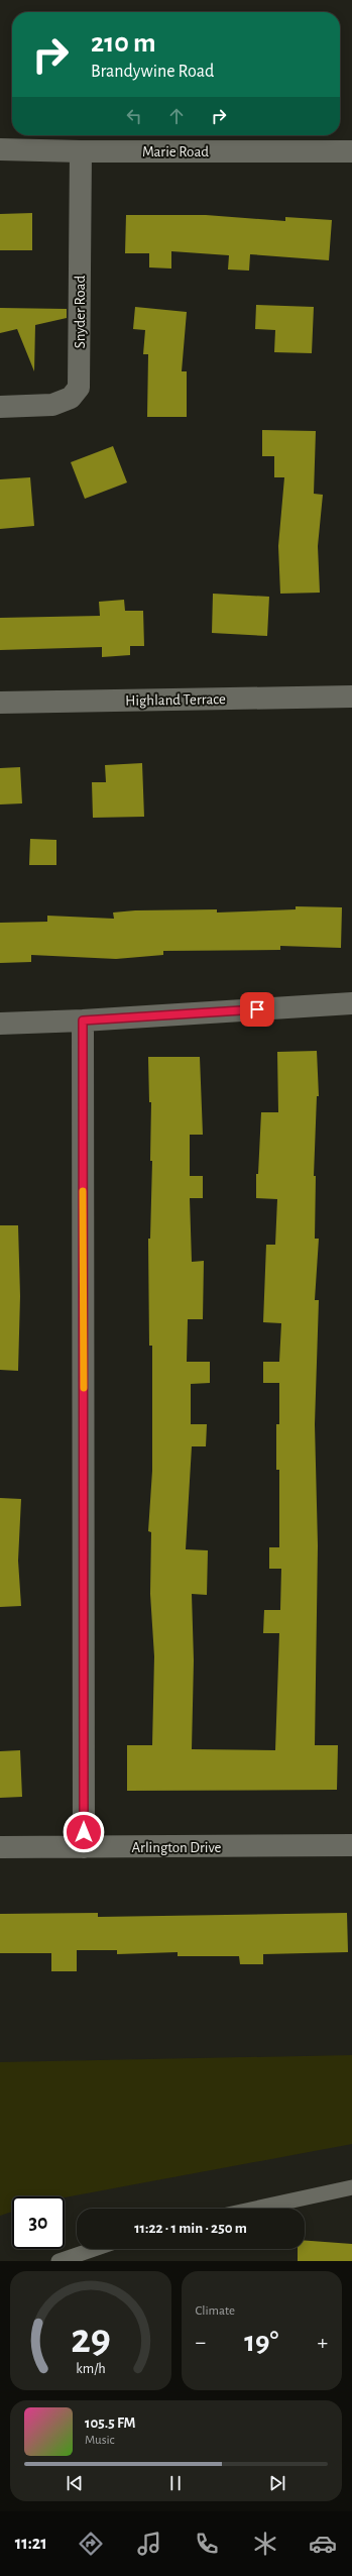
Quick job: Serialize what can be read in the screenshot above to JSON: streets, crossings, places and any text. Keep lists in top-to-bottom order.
{
  "streets": {
    "street": [
      "Marie Road",
      "Snyder Road",
      "Highland Terrace",
      "Arlington Drive"
    ]
  },
  "crossings": [
    ["Marie Road", "Snyder Road"]
  ],
  "page": {
    "turn": ["210 m", "Brandywine Road"],
    "limit": "30",
    "trip": "11:22 · 1 min · 250 m",
    "tile": "Climate",
    "heat": ["−", "19°", "+"],
    "song": ["105.5 FM", "Music"],
    "tabs": "11:21",
    "gauge": ["29", "km/h"]
  }
}
